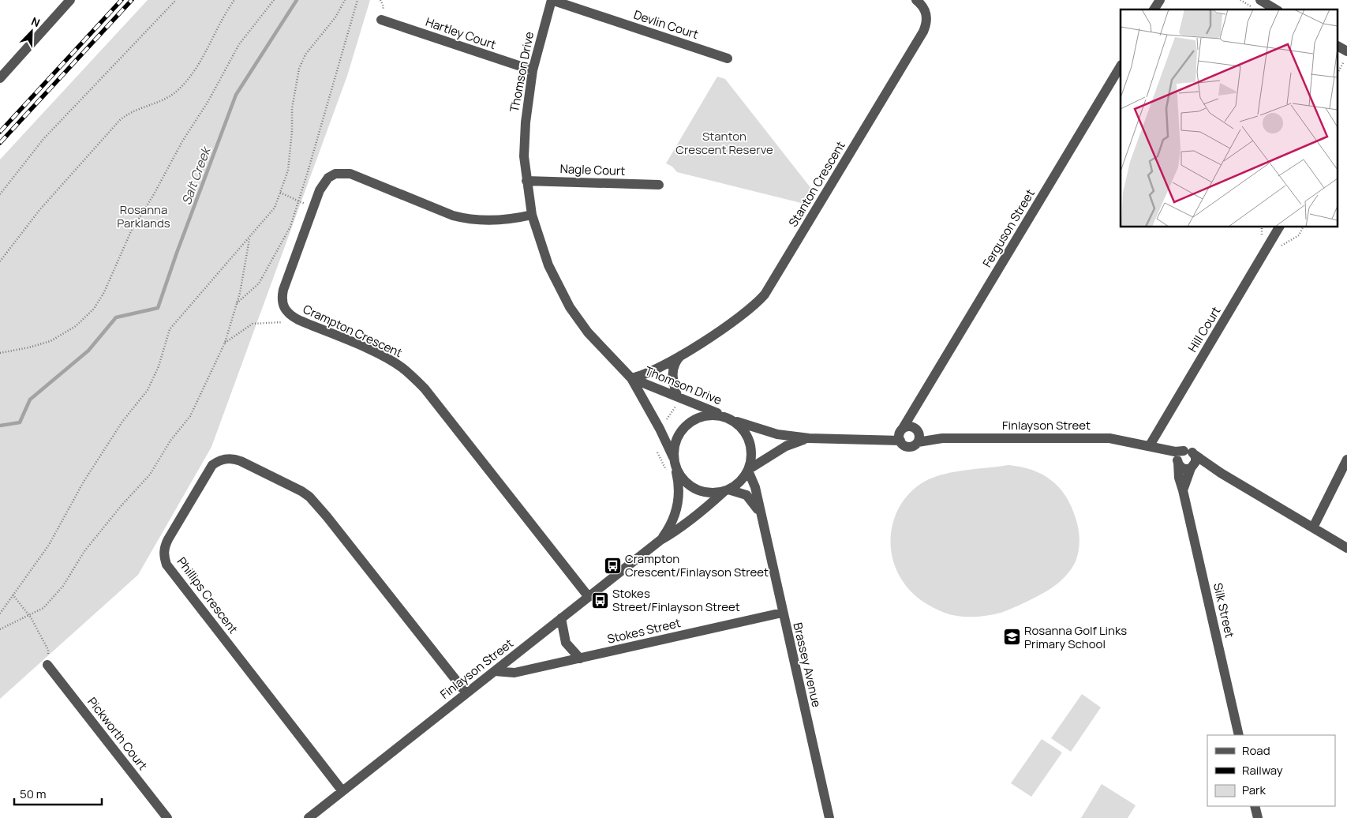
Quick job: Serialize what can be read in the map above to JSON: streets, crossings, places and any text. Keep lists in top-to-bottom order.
{
  "streets": {
    "street": [
      "Devlin Court",
      "Hartley Court",
      "Thomson Drive",
      "Nagle Court",
      "Stanton Crescent",
      "Ferguson Street",
      "Hill Court",
      "Crampton Crescent",
      "Finlayson Street",
      "Phillips Crescent",
      "Silk Street",
      "Stokes Street",
      "Brassey Avenue",
      "Pickworth Court"
    ]
  },
  "crossings": [
    ["Devlin Court", "Thomson Drive"],
    ["Hartley Court", "Thomson Drive"],
    ["Thomson Drive", "Nagle Court"],
    ["Thomson Drive", "Stanton Crescent"],
    ["Thomson Drive", "Crampton Crescent"],
    ["Thomson Drive", "Finlayson Street"],
    ["Thomson Drive", "Brassey Avenue"],
    ["Ferguson Street", "Finlayson Street"],
    ["Hill Court", "Finlayson Street"],
    ["Crampton Crescent", "Finlayson Street"],
    ["Finlayson Street", "Phillips Crescent"],
    ["Finlayson Street", "Silk Street"],
    ["Finlayson Street", "Stokes Street"],
    ["Finlayson Street", "Brassey Avenue"],
    ["Stokes Street", "Brassey Avenue"]
  ],
  "water": ["Salt Creek"],
  "parks": ["Stanton Crescent Reserve", "Rosanna Parklands"],
  "places": {
    "bus stop": ["Crampton Crescent/Finlayson Street", "Stokes Street/Finlayson Street"],
    "school or university": ["Rosanna Golf Links Primary School"]
  },
  "legend": ["Road", "Railway", "Park"],
  "scale_bar": "50 m",
  "north": "top right"
}
